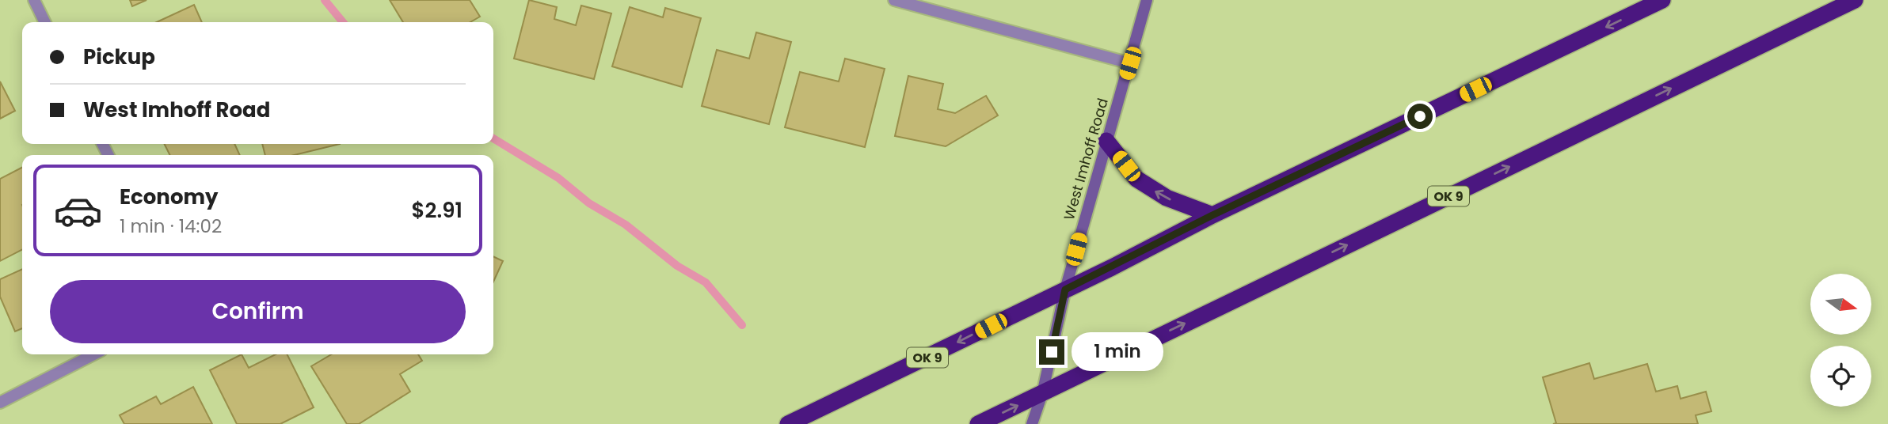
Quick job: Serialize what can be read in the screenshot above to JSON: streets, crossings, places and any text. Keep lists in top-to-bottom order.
{
  "streets": {
    "highway": ["OK 9"],
    "street": ["West Imhoff Road"]
  },
  "crossings": [
    ["West Imhoff Road", "OK 9"]
  ],
  "north": "right",
  "page": {
    "banner": ["Pickup", "West Imhoff Road"],
    "list": [
      {
        "name": "Economy",
        "note": "1 min · 14:02",
        "value": "$2.91"
      }
    ],
    "buttons": "Confirm",
    "bubble": "1 min"
  }
}
